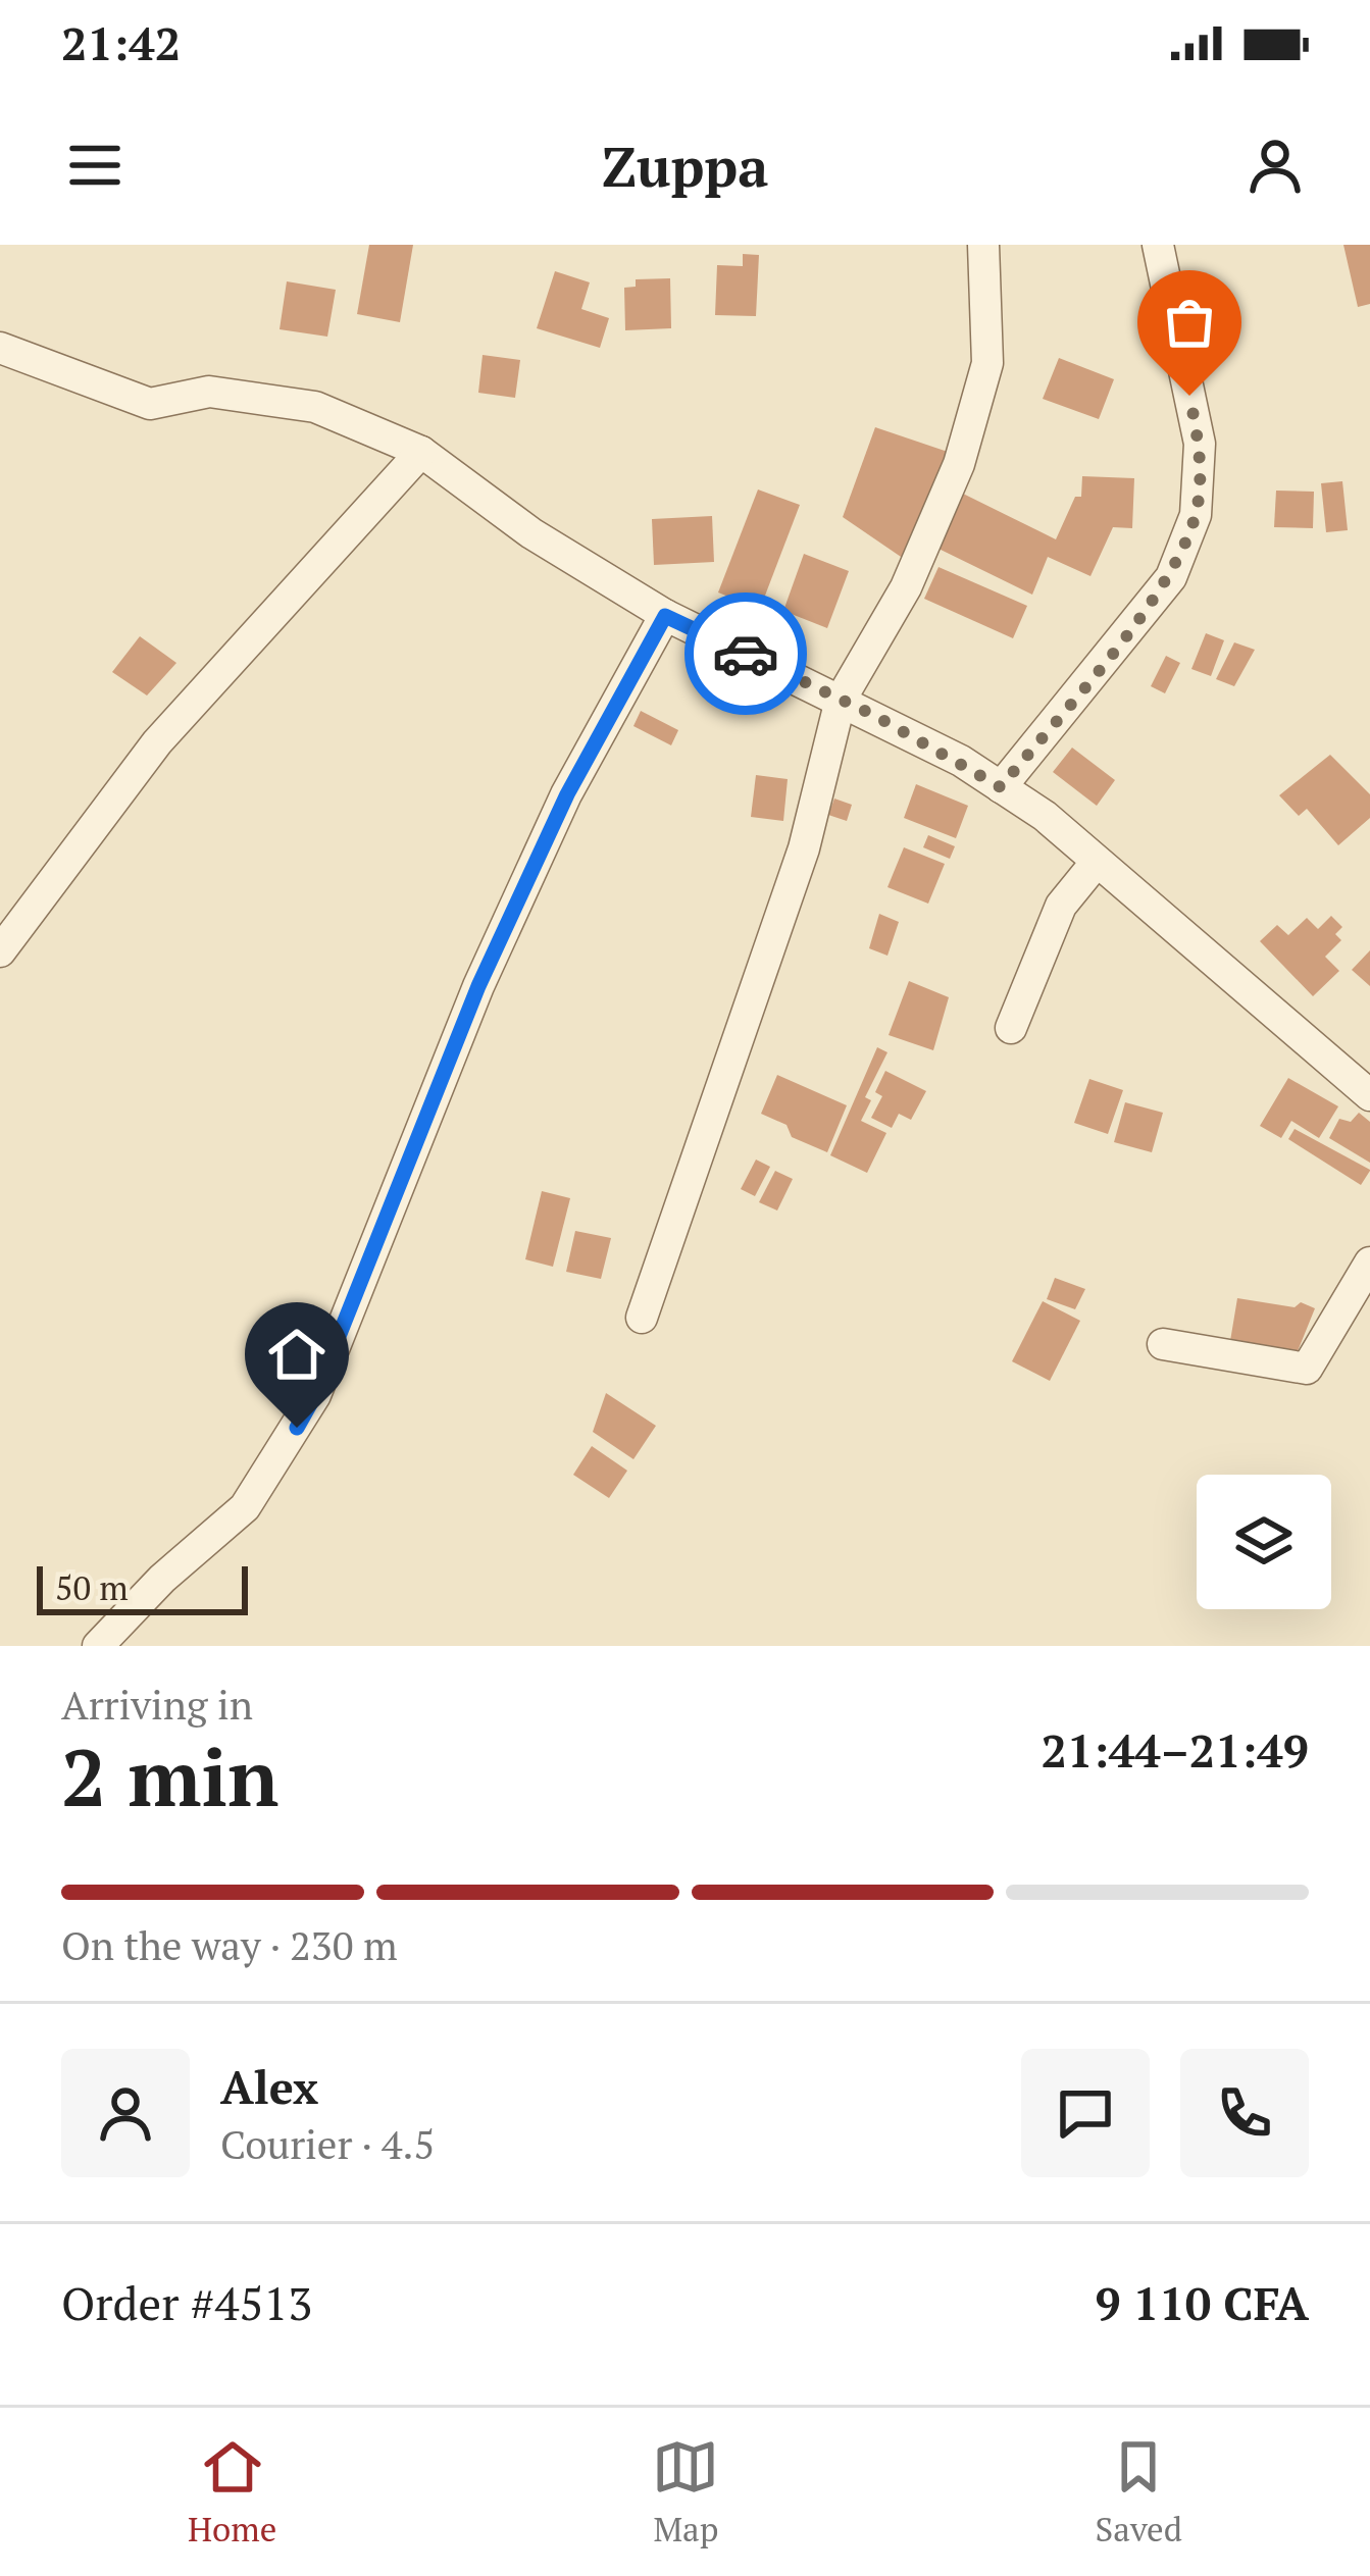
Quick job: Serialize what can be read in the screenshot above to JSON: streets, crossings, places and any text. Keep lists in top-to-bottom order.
{
  "scale_bar": "50 m",
  "page": {
    "status": "21:42",
    "header": "Zuppa",
    "scale": "50 m",
    "heading": ["2 min", "Arriving in", "21:44–21:49"],
    "panel": [
      "Alex",
      "Courier · 4.5",
      "Order #4513",
      "9 110 CFA"
    ],
    "bar": "On the way · 230 m",
    "tabs": ["Home", "Map", "Saved"]
  }
}
